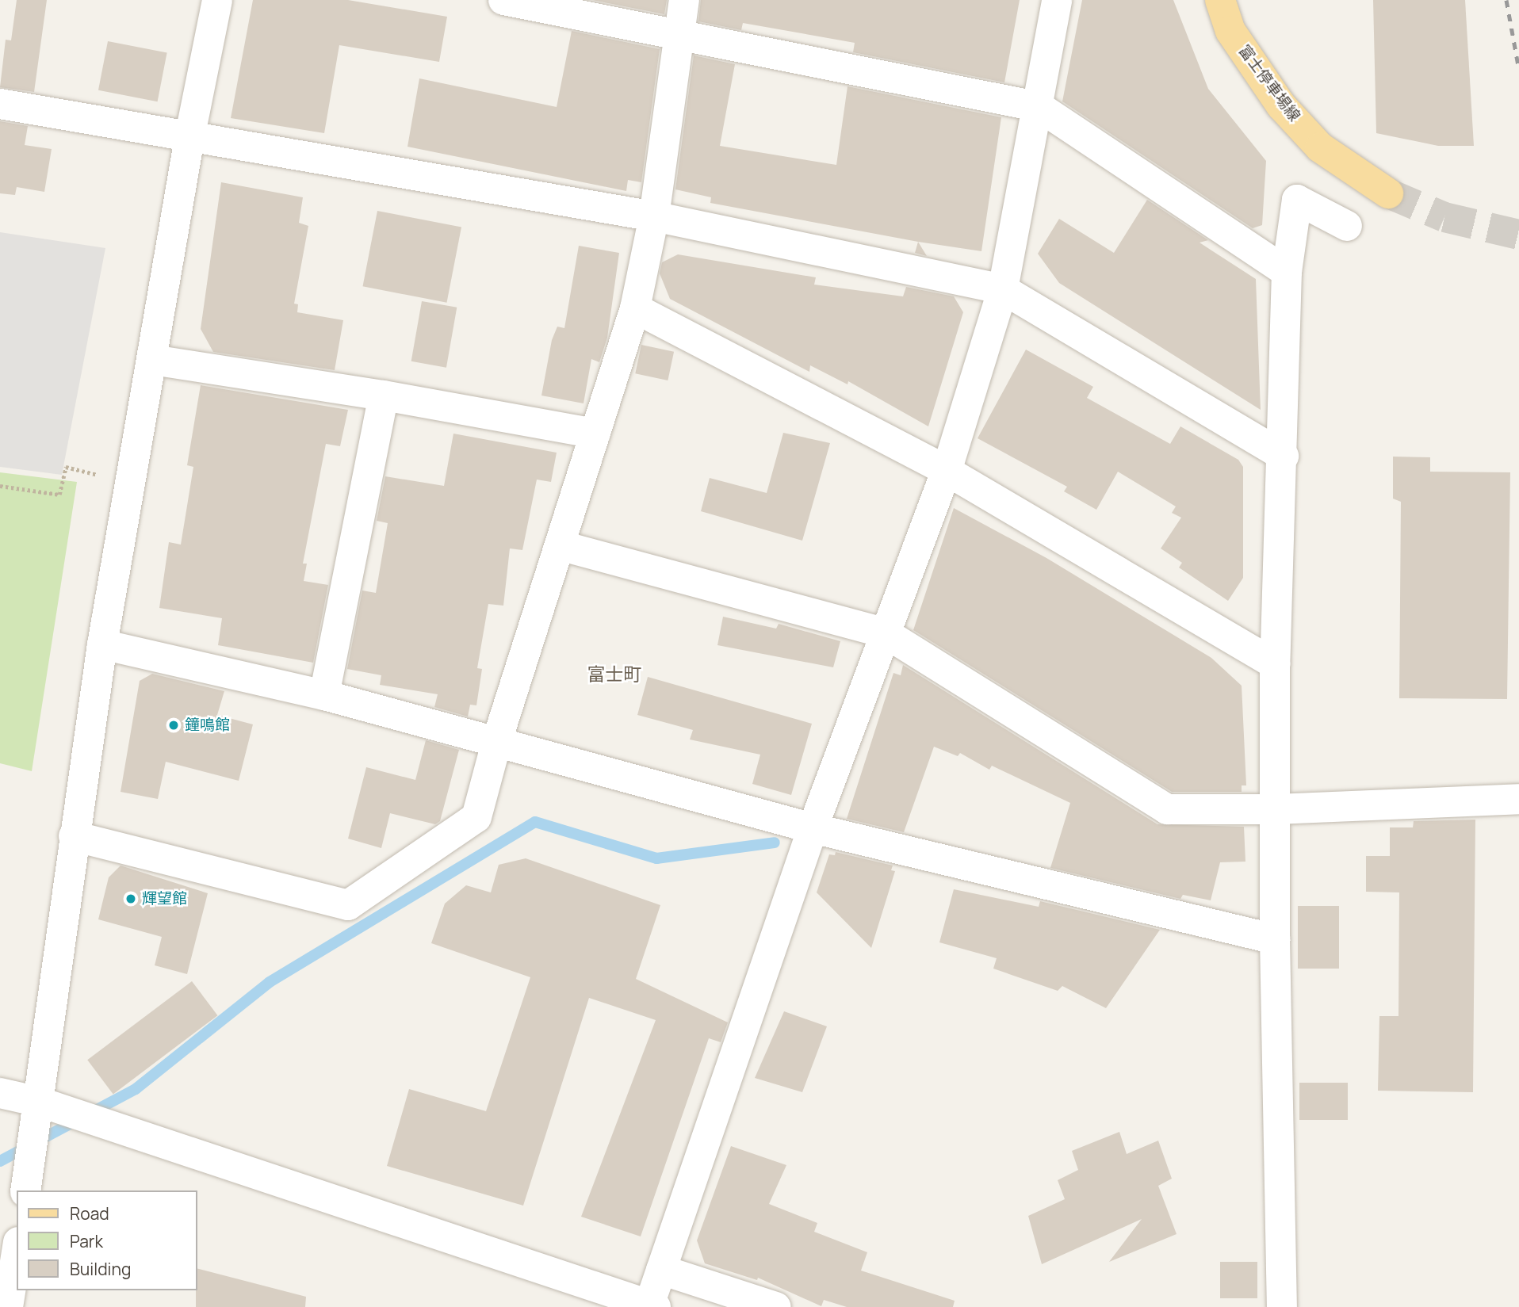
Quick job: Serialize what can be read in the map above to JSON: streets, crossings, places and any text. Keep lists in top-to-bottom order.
{
  "streets": {
    "main road": ["富士停車場線"]
  },
  "districts": ["富士町"],
  "places": ["鐘鳴館", "輝望館"],
  "legend": ["Road", "Park", "Building"]
}
